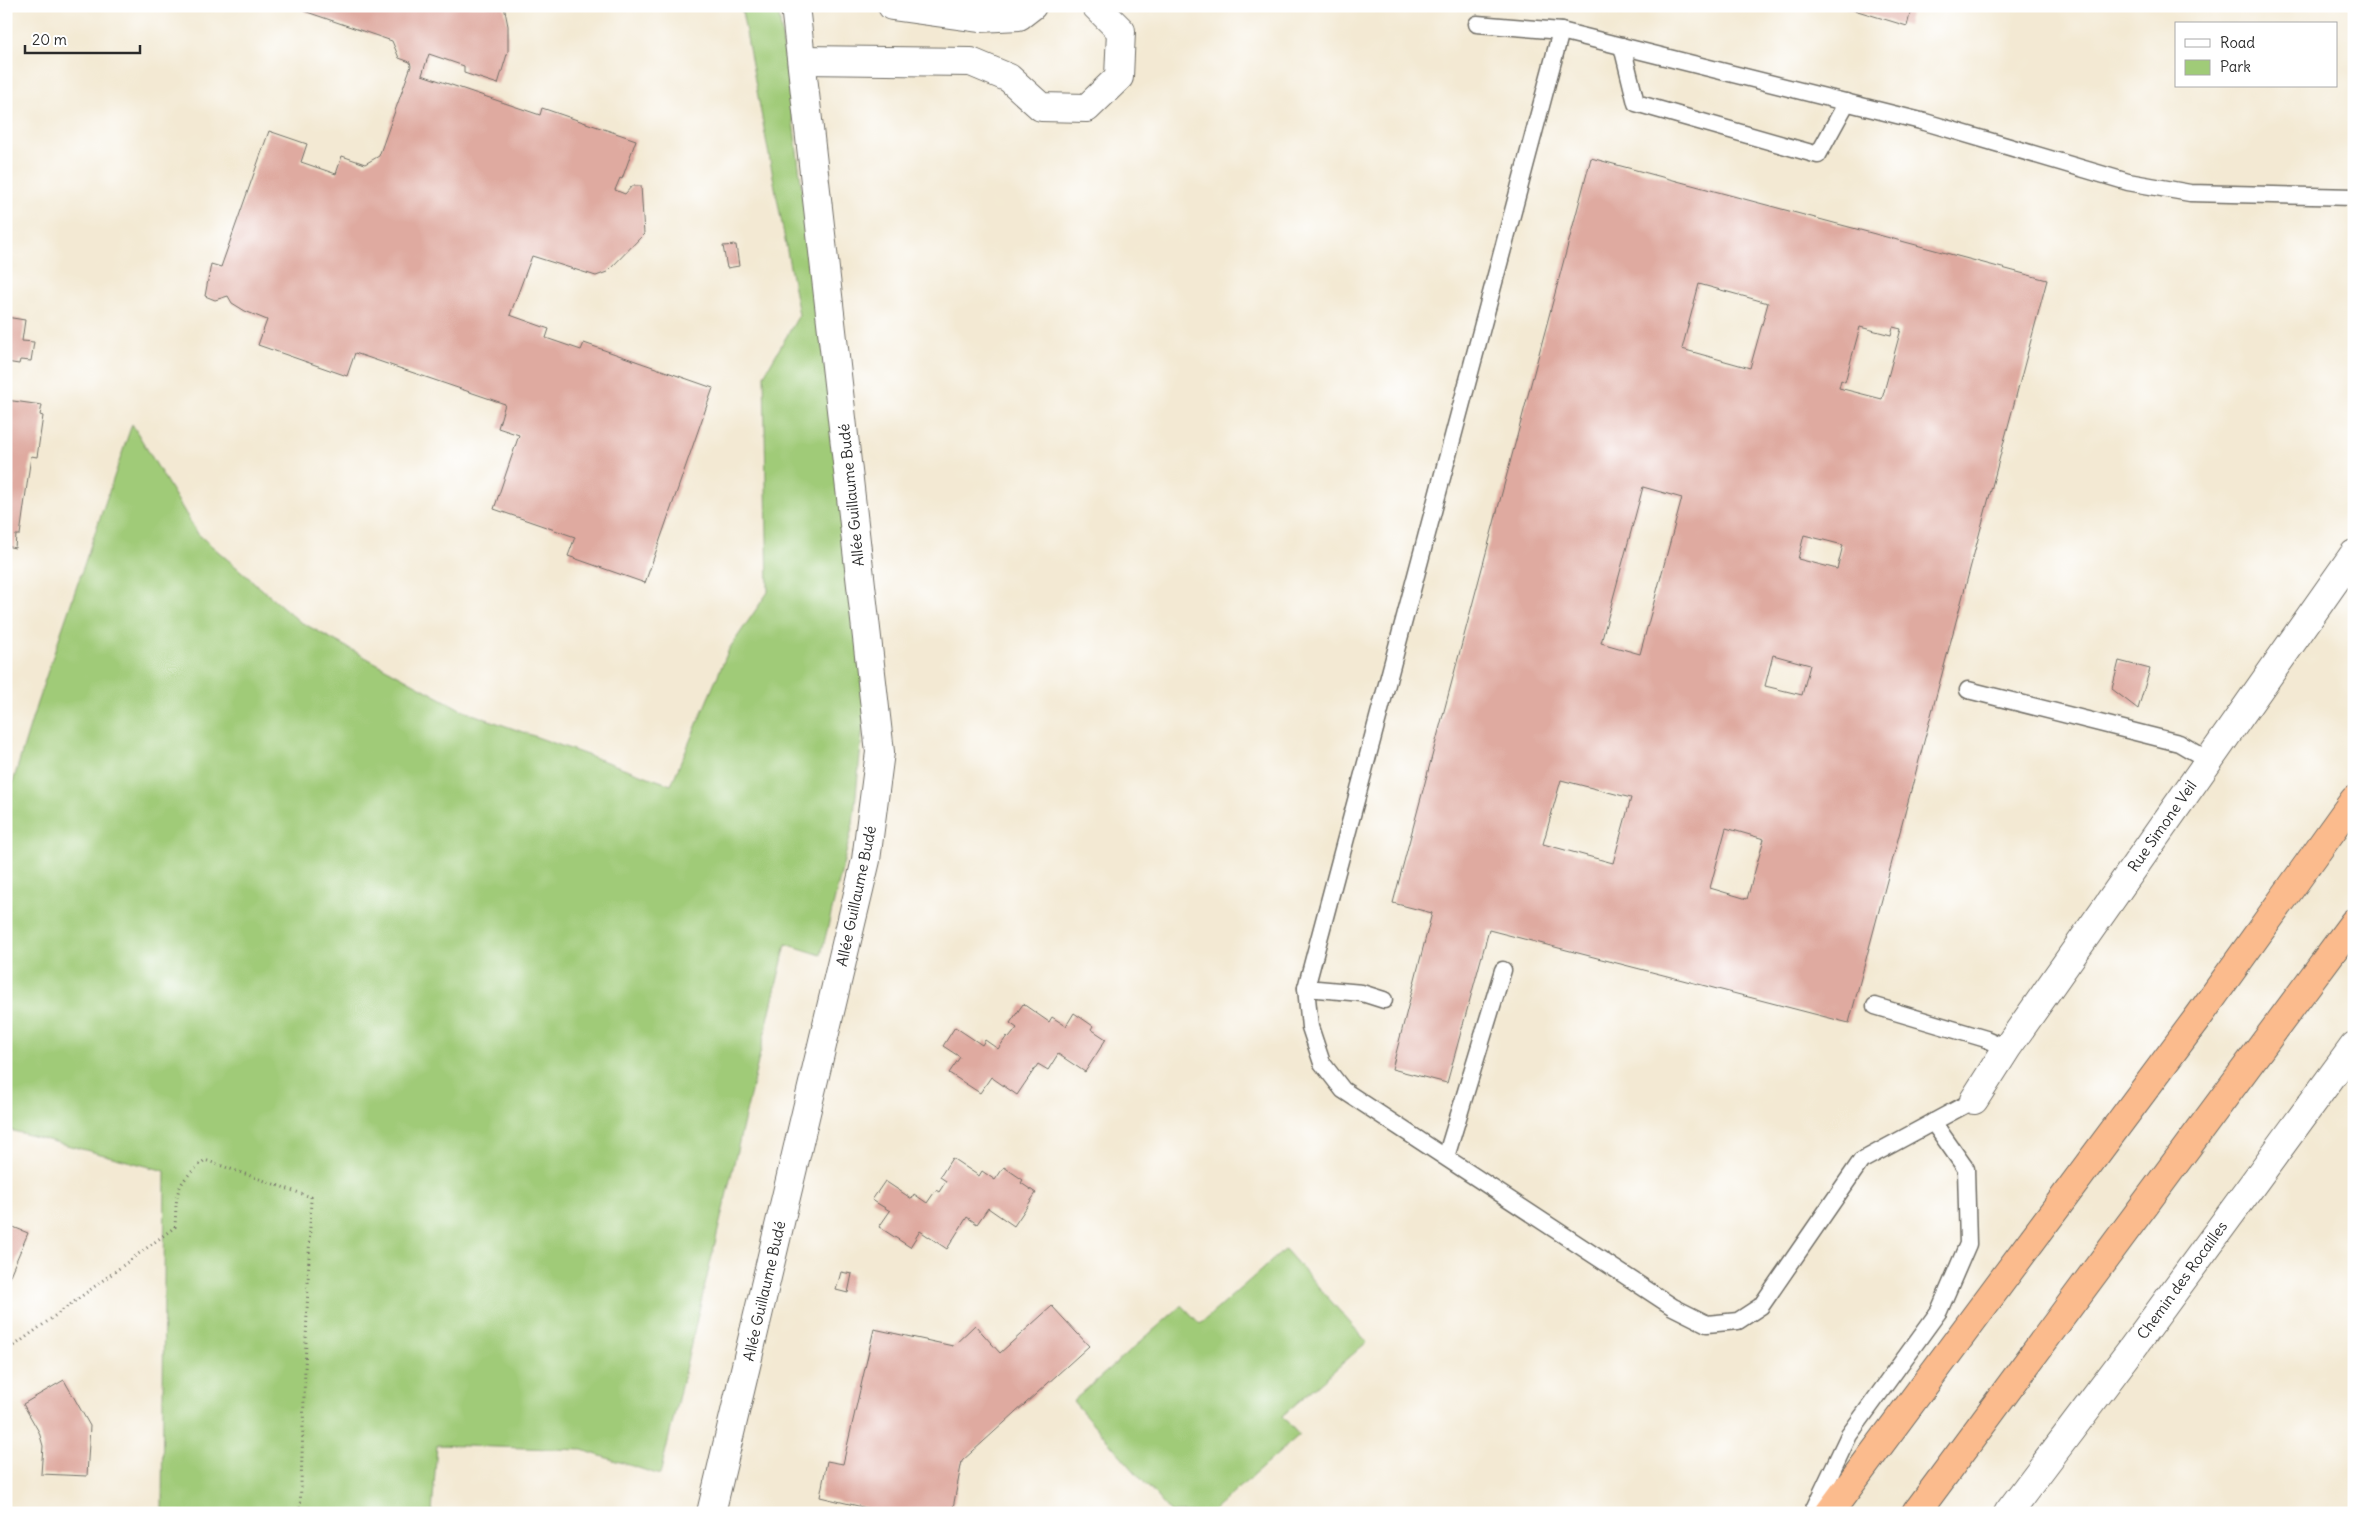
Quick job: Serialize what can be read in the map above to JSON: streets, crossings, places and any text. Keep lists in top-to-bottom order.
{
  "streets": {
    "street": ["Allée Guillaume Budé", "Rue Simone Veil", "Chemin des Rocailles"]
  },
  "legend": ["Road", "Park"],
  "scale_bar": "20 m"
}
